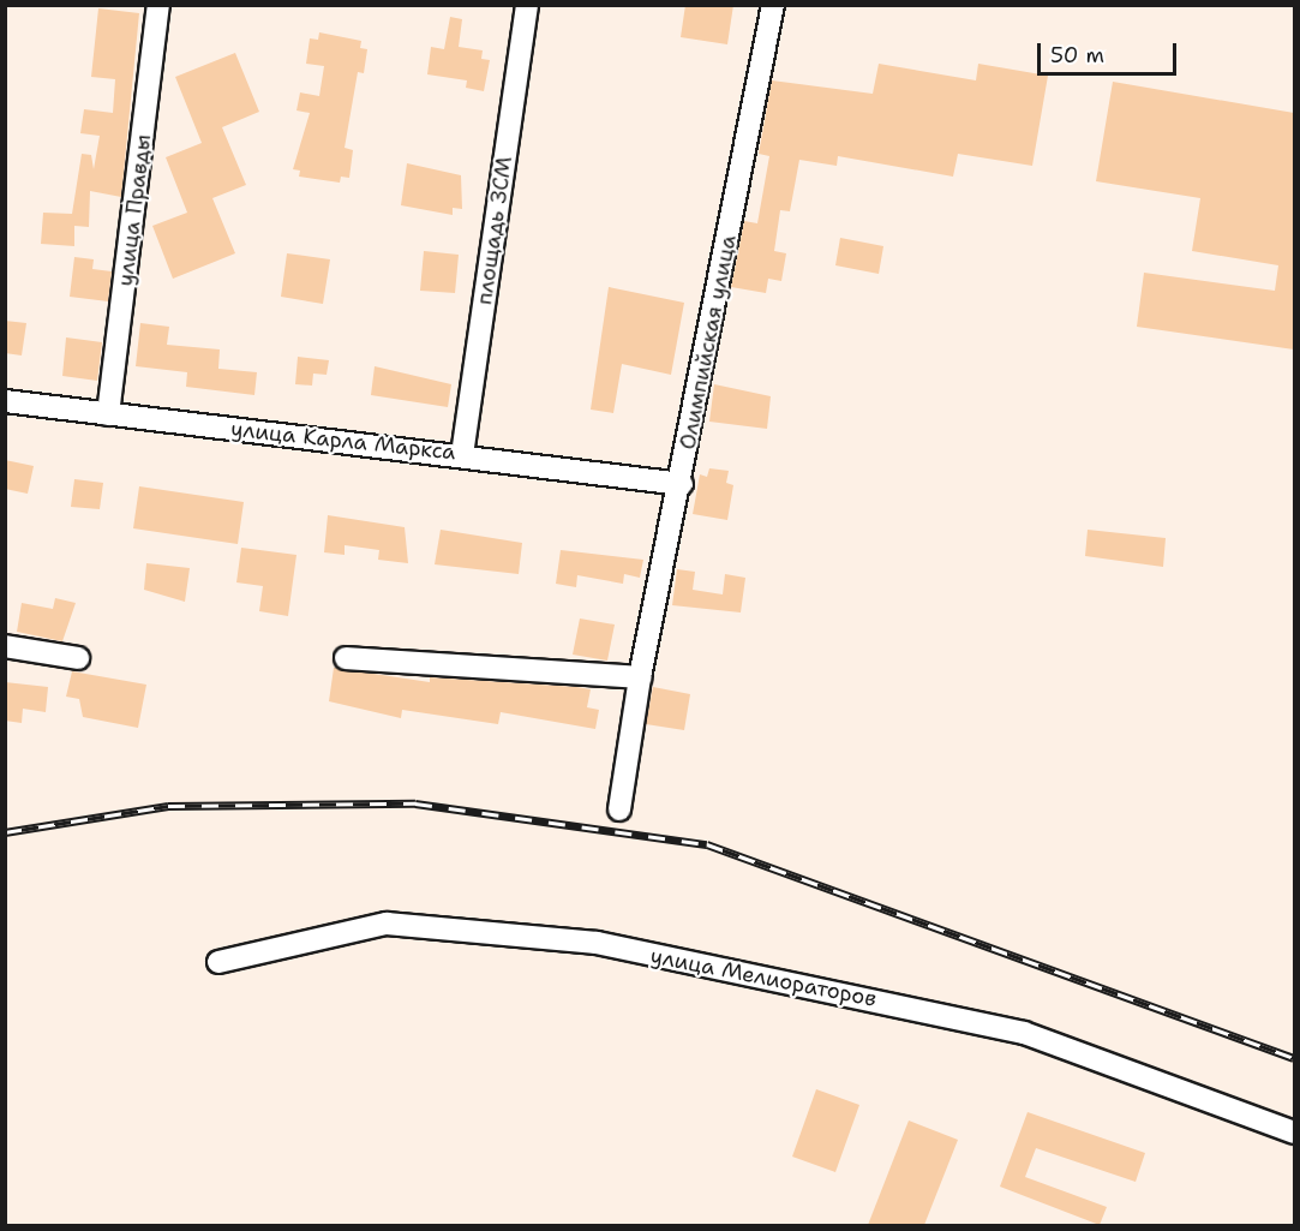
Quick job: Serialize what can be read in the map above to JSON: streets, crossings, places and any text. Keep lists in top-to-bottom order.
{
  "streets": {
    "street": [
      "улица Правды",
      "площадь ЗСМ",
      "Олимпийская улица",
      "улица Карла Маркса",
      "улица Мелиораторов"
    ]
  },
  "crossings": [
    ["улица Правды", "улица Карла Маркса"],
    ["площадь ЗСМ", "улица Карла Маркса"],
    ["Олимпийская улица", "улица Карла Маркса"]
  ],
  "scale_bar": "50 m"
}
